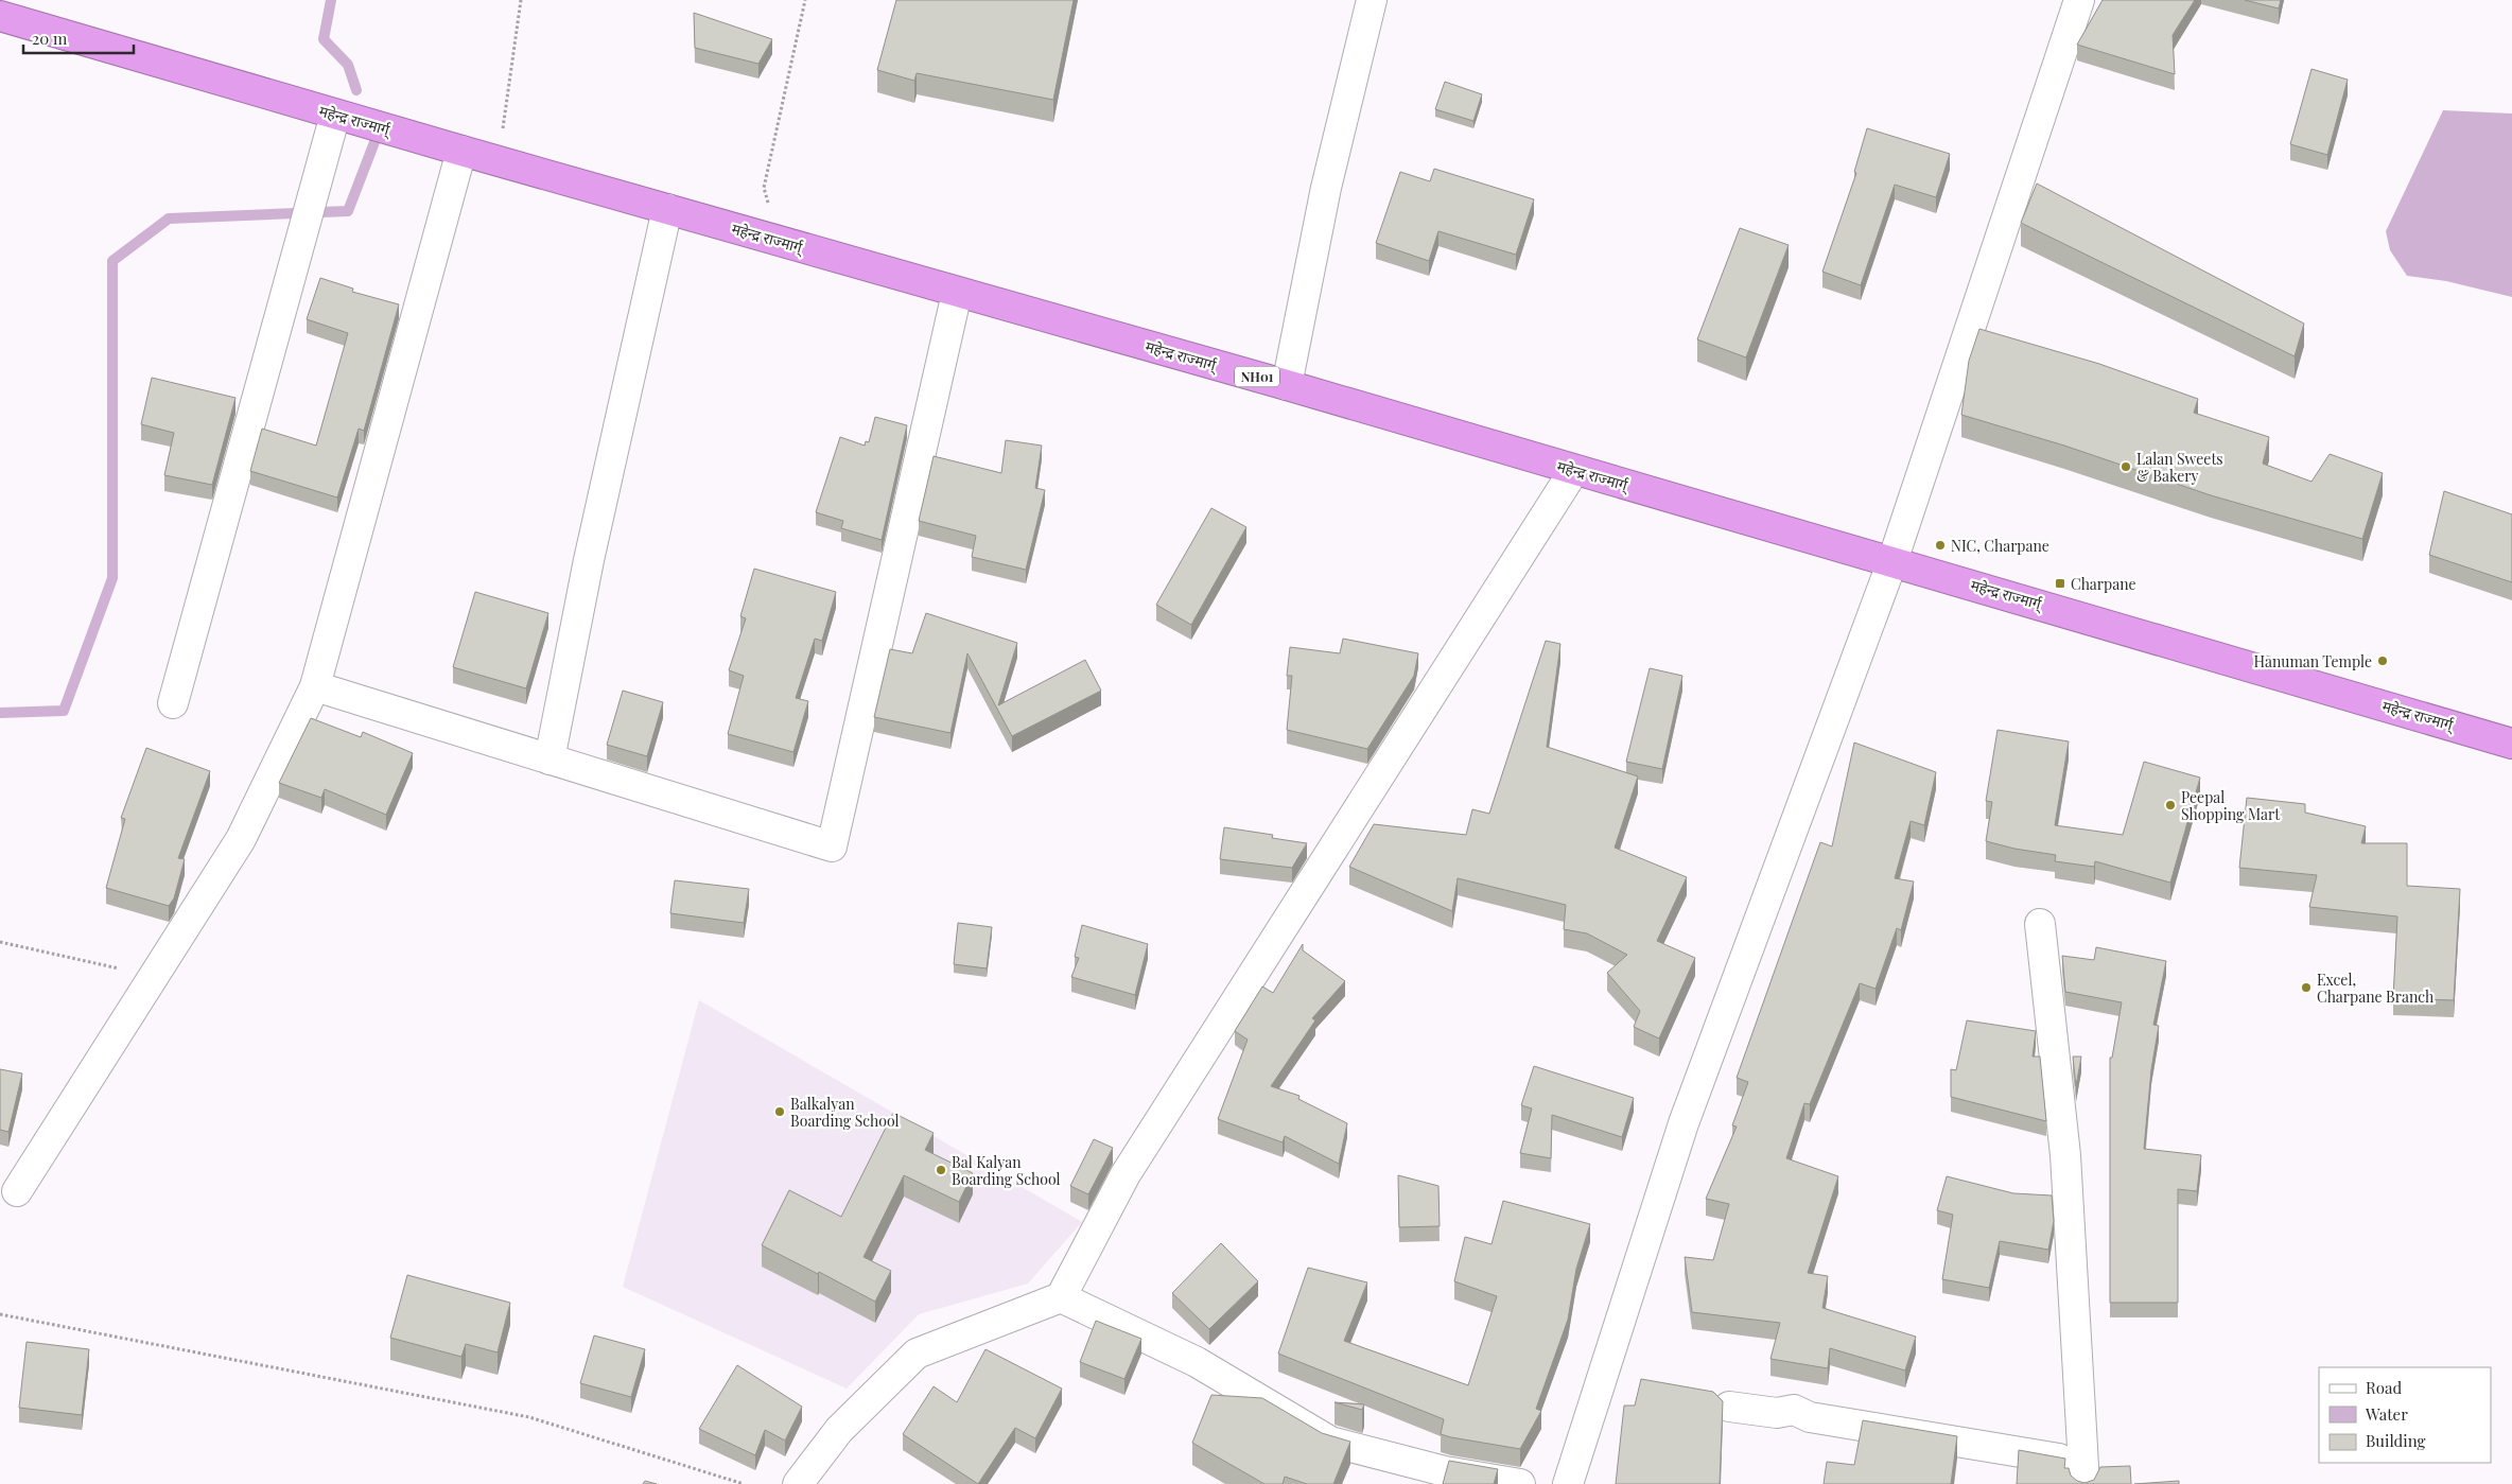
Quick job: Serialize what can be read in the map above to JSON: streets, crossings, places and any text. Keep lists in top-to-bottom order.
{
  "streets": {
    "highway": ["महेन्द्र राज्मार्ग्", "NH01"]
  },
  "places": {
    "other": [
      "Lalan Sweets & Bakery",
      "NIC, Charpane",
      "Hanuman Temple",
      "Peepal Shopping Mart",
      "Excel, Charpane Branch",
      "Balkalyan Boarding School",
      "Bal Kalyan Boarding School"
    ],
    "transit": ["Charpane"]
  },
  "legend": ["Road", "Water", "Building"],
  "scale_bar": "20 m"
}
